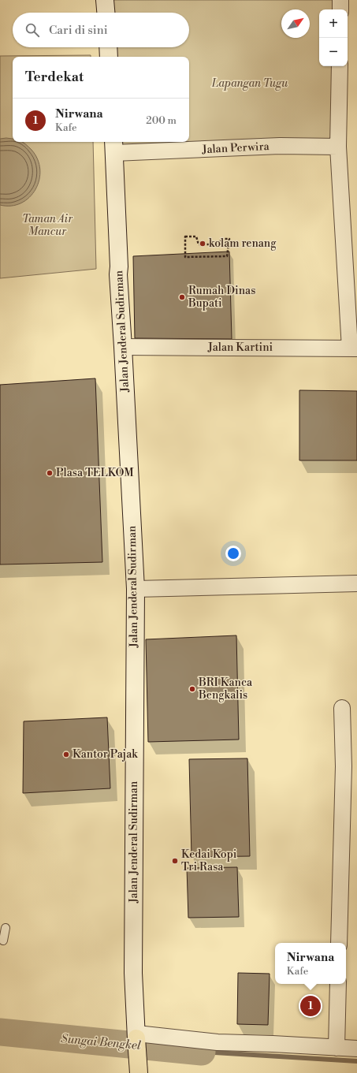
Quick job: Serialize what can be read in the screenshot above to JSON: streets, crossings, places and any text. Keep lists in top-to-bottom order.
{
  "streets": {
    "street": ["Jalan Perwira", "Jalan Jenderal Sudirman", "Jalan Kartini"]
  },
  "crossings": [
    ["Jalan Perwira", "Jalan Jenderal Sudirman"],
    ["Jalan Jenderal Sudirman", "Jalan Kartini"]
  ],
  "water": ["Sungai Bengkel"],
  "parks": ["Lapangan Tugu", "Taman Air Mancur"],
  "places": [
    "kolam renang",
    "Rumah Dinas Bupati",
    "Plasa TELKOM",
    "BRI Kanca Bengkalis",
    "Kantor Pajak",
    "Kedai Kopi Tri Rasa"
  ],
  "north": "top right",
  "page": {
    "map_buttons": ["+", "−"],
    "search": "Cari di sini",
    "heading": "Terdekat",
    "list": [
      {
        "mark": "1",
        "name": "Nirwana",
        "note": "Kafe",
        "value": "200 m"
      }
    ],
    "popup": ["Nirwana", "Kafe"],
    "pins": "1"
  }
}
